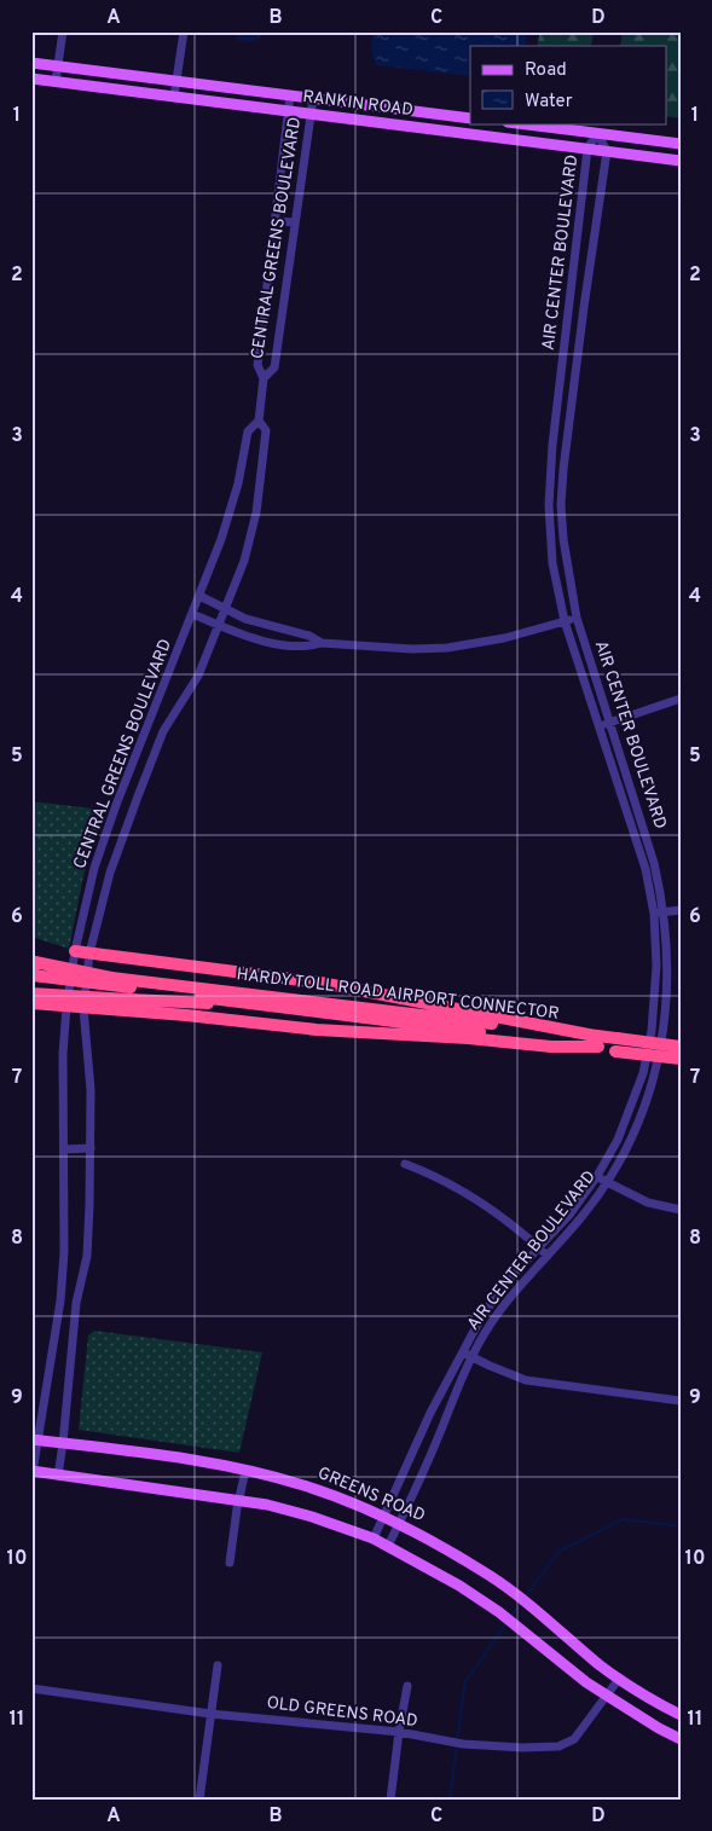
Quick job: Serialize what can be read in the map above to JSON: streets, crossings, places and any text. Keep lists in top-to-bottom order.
{
  "streets": {
    "highway": ["HARDY TOLL ROAD AIRPORT CONNECTOR"],
    "main road": ["RANKIN ROAD", "GREENS ROAD"],
    "street": ["CENTRAL GREENS BOULEVARD", "AIR CENTER BOULEVARD", "OLD GREENS ROAD"]
  },
  "crossings": [
    ["RANKIN ROAD", "CENTRAL GREENS BOULEVARD"],
    ["RANKIN ROAD", "AIR CENTER BOULEVARD"],
    ["CENTRAL GREENS BOULEVARD", "GREENS ROAD"],
    ["AIR CENTER BOULEVARD", "GREENS ROAD"],
    ["GREENS ROAD", "OLD GREENS ROAD"]
  ],
  "legend": ["Road", "Water"],
  "grid": {
    "columns": [
      "A",
      "B",
      "C",
      "D"
    ],
    "rows": [
      "1",
      "2",
      "3",
      "4",
      "5",
      "6",
      "7",
      "8",
      "9",
      "10",
      "11"
    ]
  }
}
